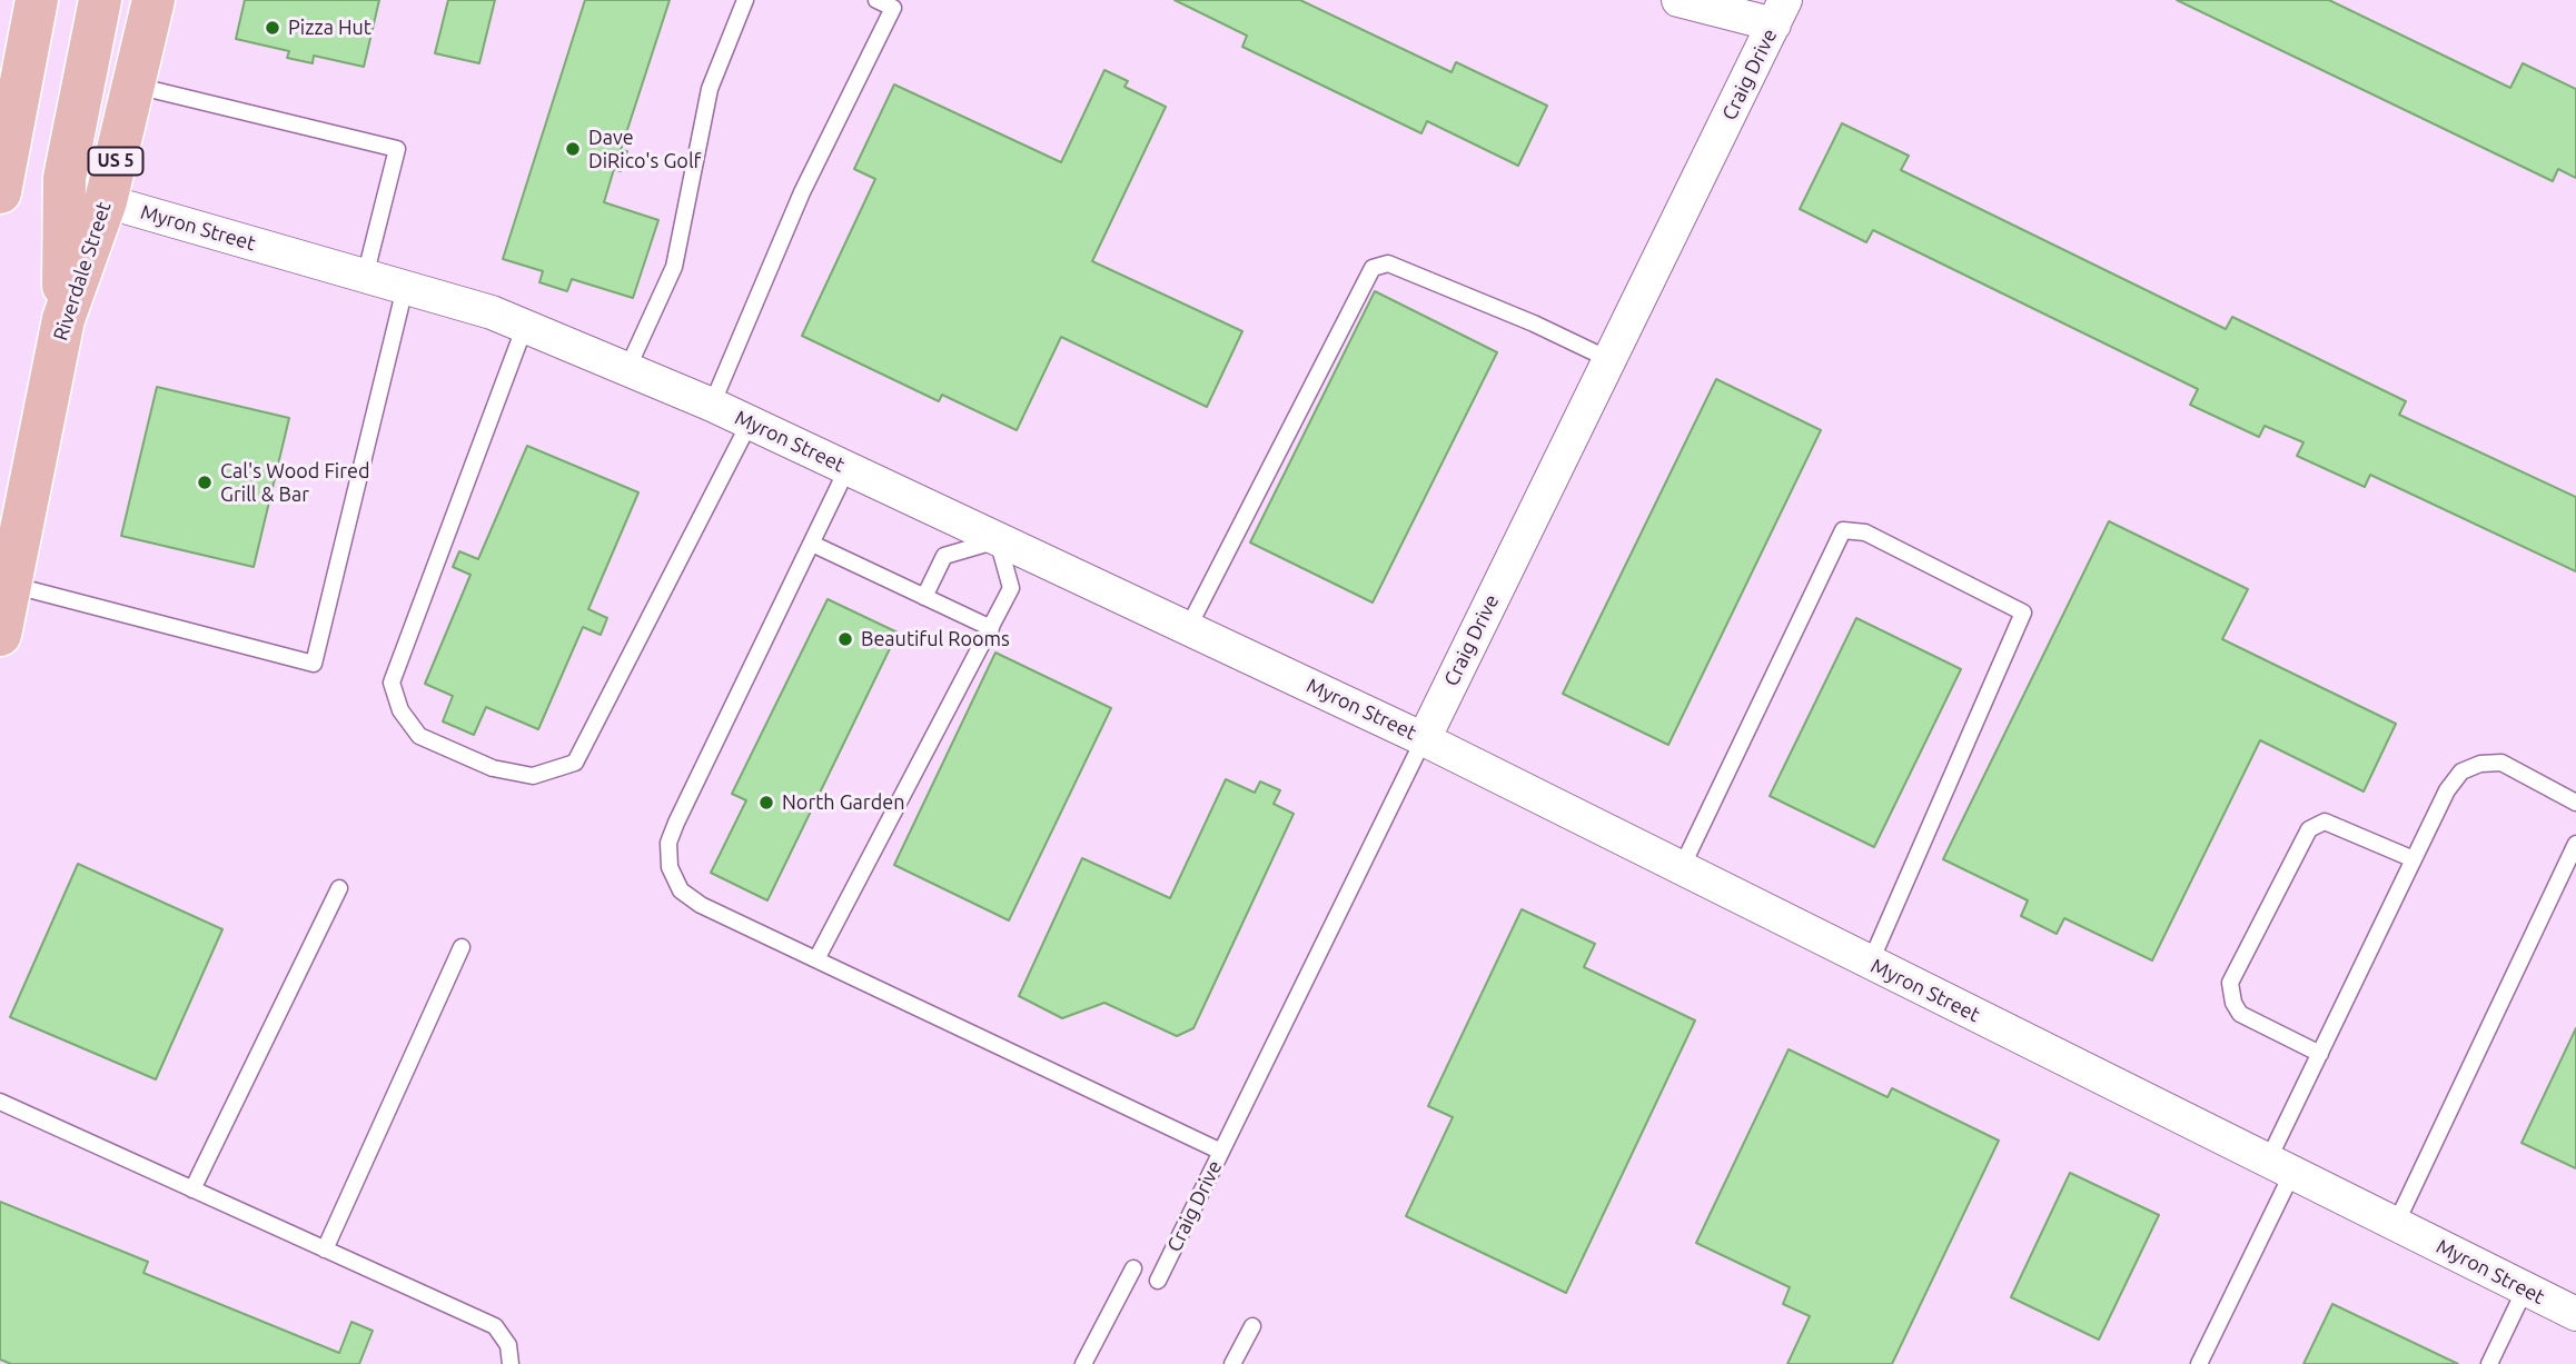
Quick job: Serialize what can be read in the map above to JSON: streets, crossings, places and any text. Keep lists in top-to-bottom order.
{
  "streets": {
    "main road": ["US 5", "Riverdale Street"],
    "street": ["Craig Drive", "Myron Street"]
  },
  "crossings": [
    ["Craig Drive", "Myron Street"],
    ["Myron Street", "Riverdale Street"]
  ],
  "places": [
    "Pizza Hut",
    "Dave DiRico's Golf",
    "Cal's Wood Fired Grill & Bar",
    "Beautiful Rooms",
    "North Garden"
  ]
}
